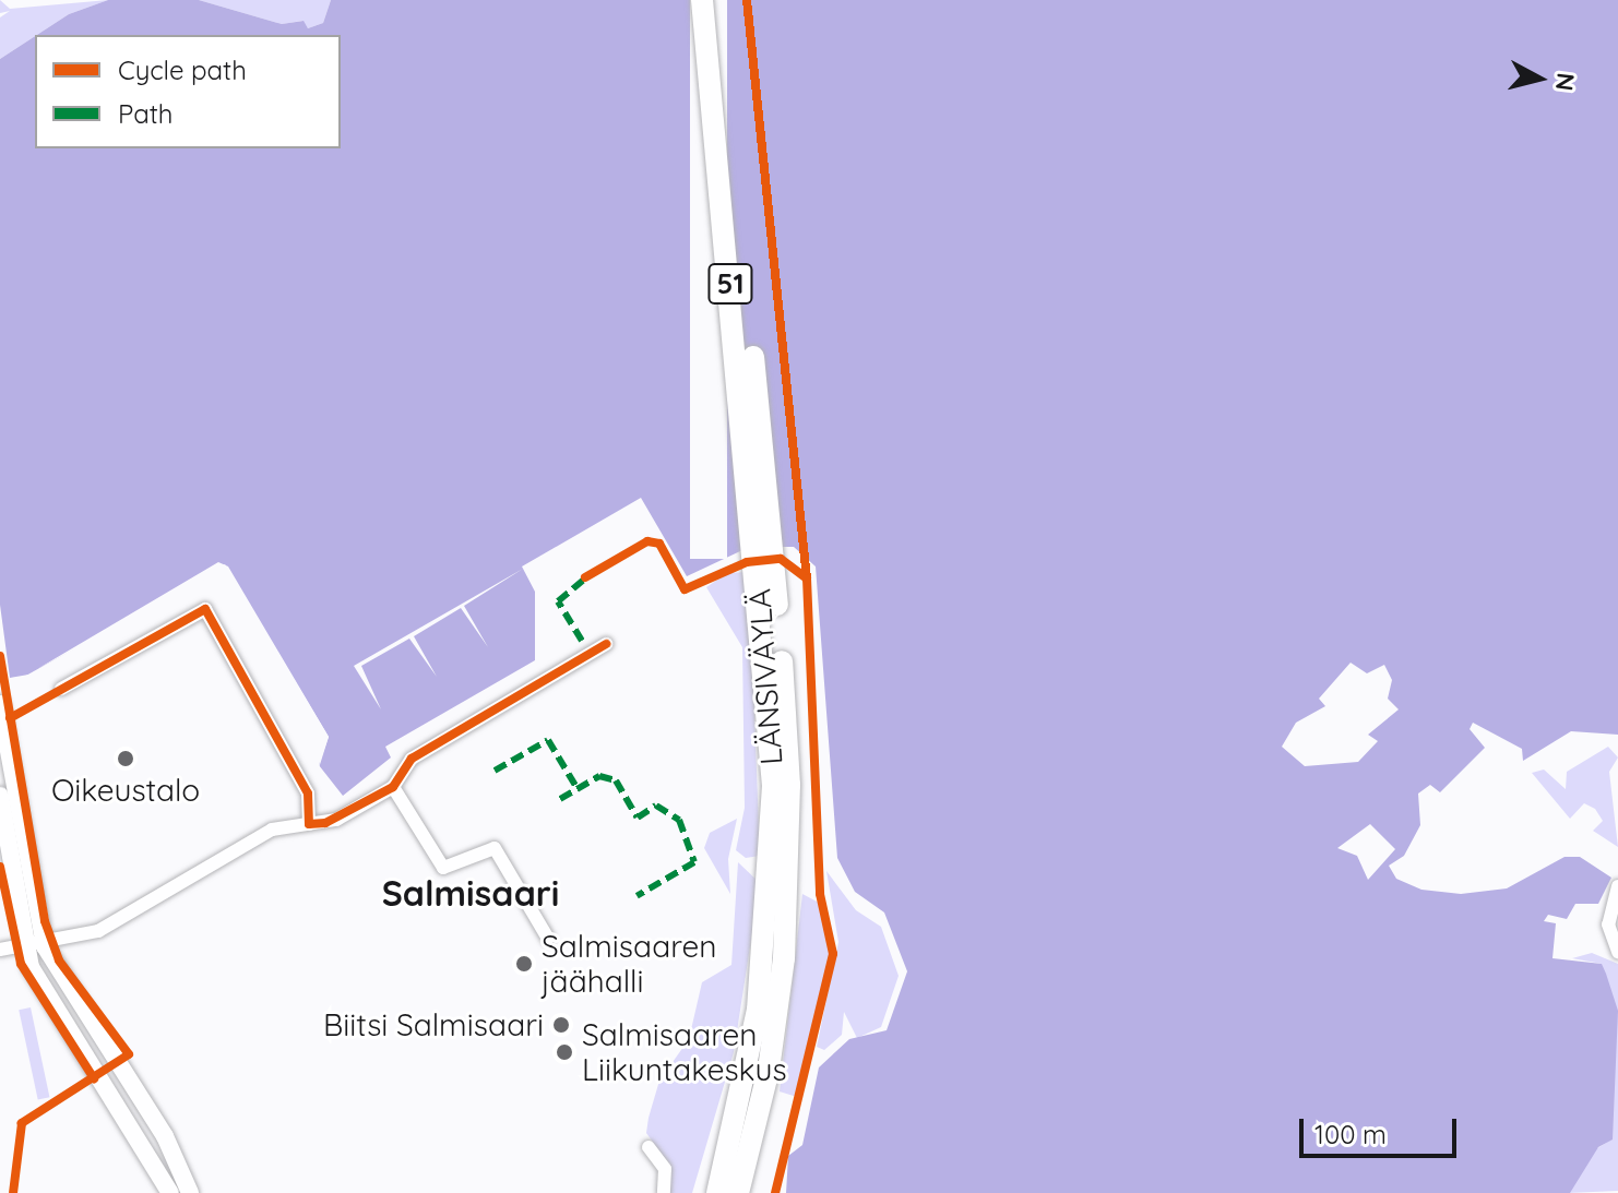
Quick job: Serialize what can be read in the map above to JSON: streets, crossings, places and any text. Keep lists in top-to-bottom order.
{
  "streets": {
    "highway": ["51", "LÄNSIVÄYLÄ"]
  },
  "districts": ["Salmisaari"],
  "places": [
    "Oikeustalo",
    "Salmisaaren jäähalli",
    "Biitsi Salmisaari",
    "Salmisaaren Liikuntakeskus"
  ],
  "legend": ["Cycle path", "Path"],
  "scale_bar": "100 m",
  "north": "right"
}
